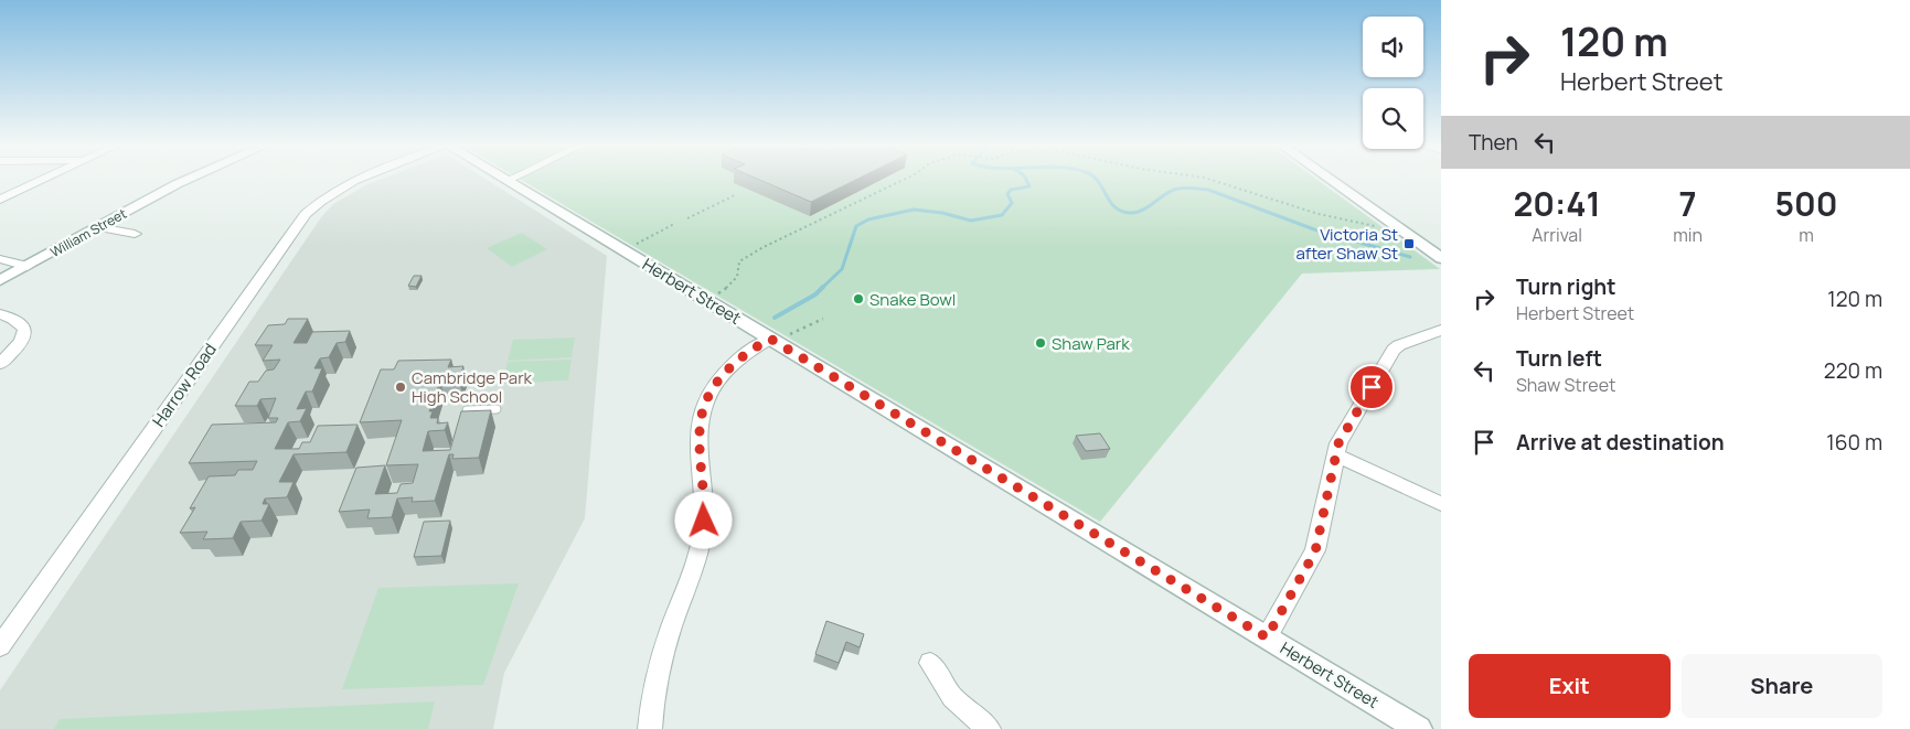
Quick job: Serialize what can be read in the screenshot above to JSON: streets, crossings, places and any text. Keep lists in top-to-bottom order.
{
  "streets": {
    "street": ["William Street", "Herbert Street", "Harrow Road"]
  },
  "places": {
    "transit": ["Victoria St after Shaw St"],
    "other": ["Snake Bowl", "Shaw Park", "Cambridge Park High School"]
  },
  "page": {
    "turn": ["120 m", "Herbert Street"],
    "then": "Then",
    "eta": [
      "20:41",
      "Arrival",
      "7",
      "min",
      "500",
      "m"
    ],
    "list": [
      {
        "name": "Turn right",
        "note": "Herbert Street",
        "value": "120 m"
      },
      {
        "name": "Turn left",
        "note": "Shaw Street",
        "value": "220 m"
      },
      {
        "name": "Arrive at destination",
        "value": "160 m"
      }
    ],
    "buttons": ["Exit", "Share"]
  }
}
